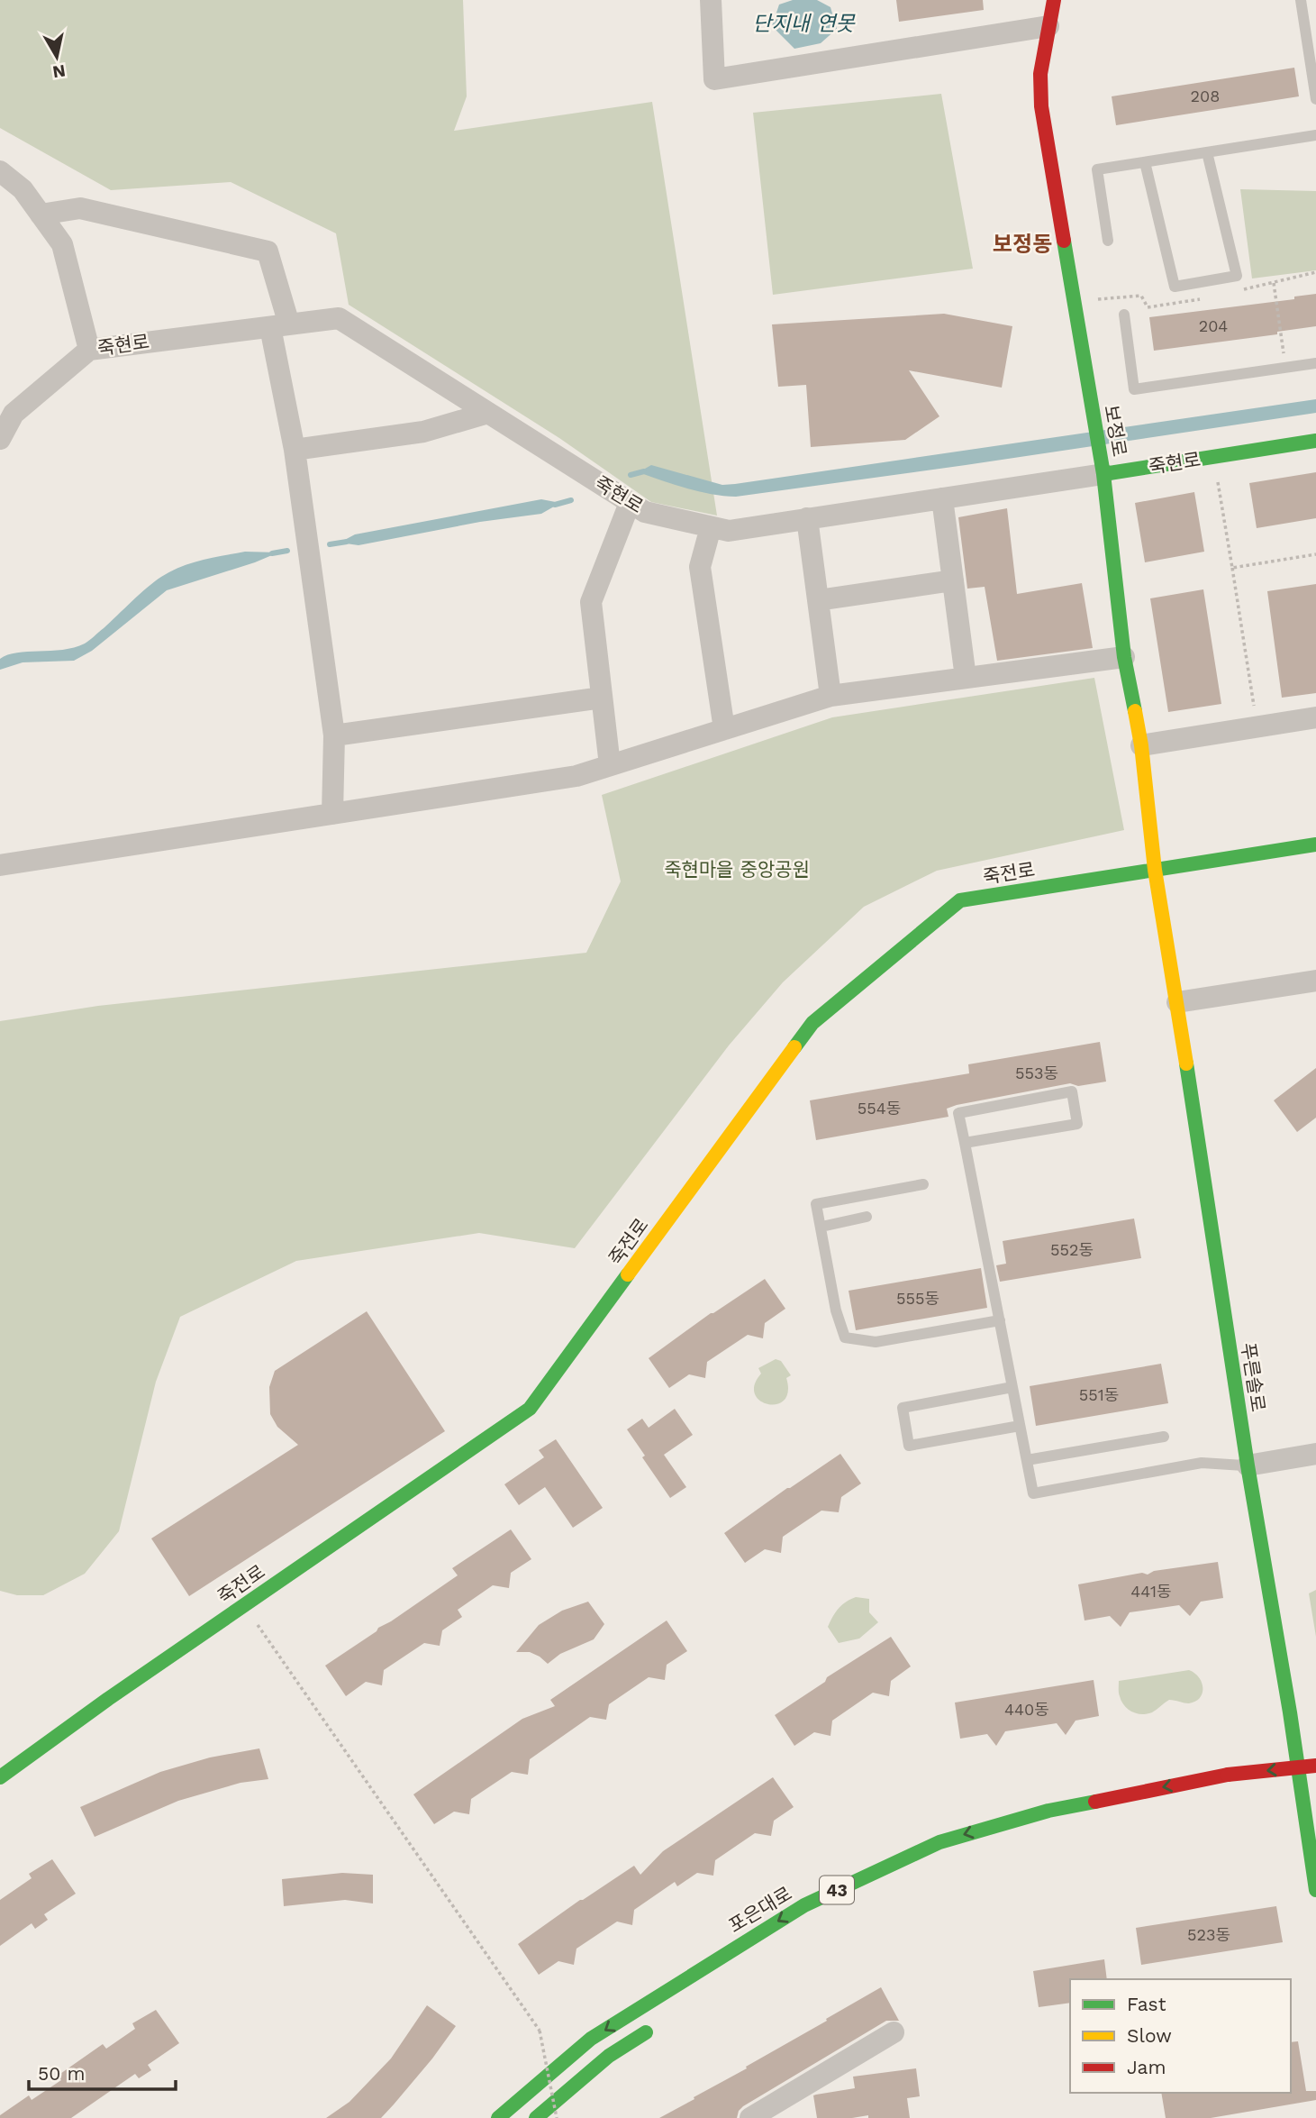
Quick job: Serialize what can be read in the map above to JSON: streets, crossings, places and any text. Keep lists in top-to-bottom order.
{
  "streets": {
    "main road": [
      "죽현로",
      "보정로",
      "죽전로",
      "푸른솔로",
      "43",
      "포은대로"
    ]
  },
  "crossings": [
    ["죽현로", "보정로"],
    ["보정로", "죽전로"],
    ["보정로", "푸른솔로"],
    ["죽전로", "푸른솔로"]
  ],
  "one_way": ["포은대로"],
  "districts": ["보정동"],
  "water": ["단지내 연못"],
  "parks": ["죽현마을 중앙공원"],
  "house_numbers": [
    "208",
    "204",
    "553동",
    "554동",
    "552동",
    "555동",
    "551동",
    "441동",
    "440동",
    "523동"
  ],
  "legend": ["Fast", "Slow", "Jam"],
  "scale_bar": "50 m",
  "north": "bottom"
}
